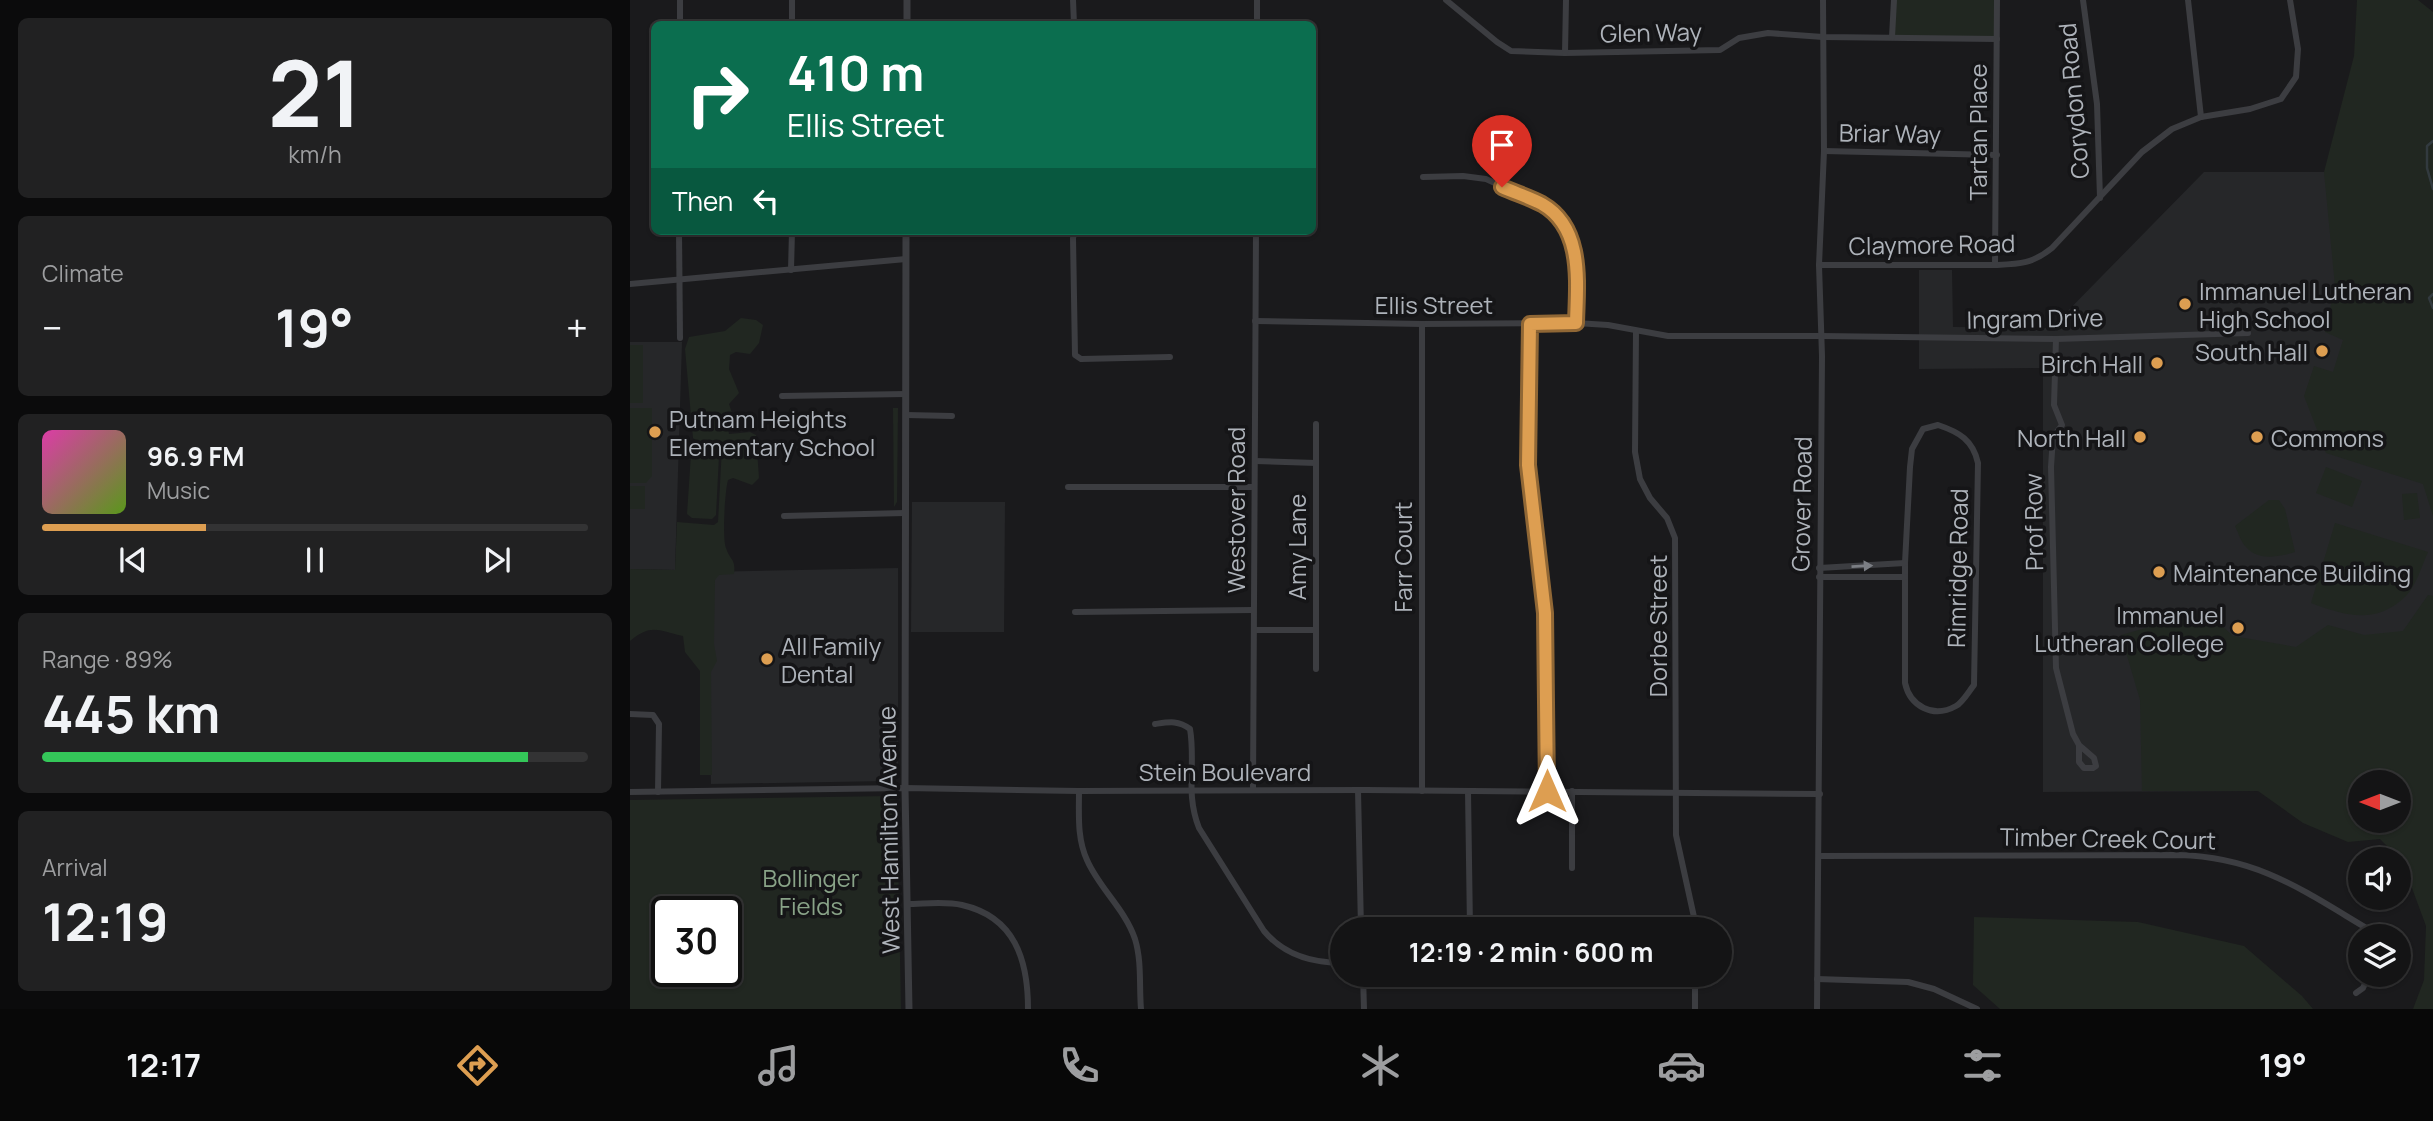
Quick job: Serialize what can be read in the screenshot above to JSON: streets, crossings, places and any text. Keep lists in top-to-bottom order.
{
  "streets": {
    "street": [
      "Glen Way",
      "Corydon Road",
      "Tartan Place",
      "Briar Way",
      "Claymore Road",
      "Ellis Street",
      "Ingram Drive",
      "Grover Road",
      "Westover Road",
      "Prof Row",
      "Amy Lane",
      "Farr Court",
      "Rimridge Road",
      "Dorbe Street",
      "Stein Boulevard",
      "West Hamilton Avenue",
      "Timber Creek Court"
    ]
  },
  "crossings": [
    ["Glen Way", "Tartan Place"],
    ["Glen Way", "Grover Road"],
    ["Corydon Road", "Claymore Road"],
    ["Tartan Place", "Briar Way"],
    ["Tartan Place", "Claymore Road"],
    ["Briar Way", "Grover Road"],
    ["Claymore Road", "Grover Road"],
    ["Ellis Street", "Ingram Drive"],
    ["Ellis Street", "Grover Road"],
    ["Ellis Street", "Westover Road"],
    ["Ellis Street", "Farr Court"],
    ["Ellis Street", "Dorbe Street"],
    ["Ingram Drive", "Grover Road"],
    ["Ingram Drive", "Prof Row"],
    ["Grover Road", "Stein Boulevard"],
    ["Grover Road", "Timber Creek Court"],
    ["Westover Road", "Amy Lane"],
    ["Westover Road", "Stein Boulevard"],
    ["Farr Court", "Stein Boulevard"],
    ["Dorbe Street", "Stein Boulevard"],
    ["Stein Boulevard", "West Hamilton Avenue"]
  ],
  "parks": ["Bollinger Fields"],
  "places": [
    "Immanuel Lutheran High School",
    "South Hall",
    "Birch Hall",
    "Putnam Heights Elementary School",
    "North Hall",
    "Commons",
    "Maintenance Building",
    "Immanuel Lutheran College",
    "All Family Dental"
  ],
  "north": "left",
  "page": {
    "tile": [
      ["21", "km/h"],
      "Climate",
      ["Range · 89%", "445 km"],
      ["Arrival", "12:19"]
    ],
    "turn": ["410 m", "Ellis Street"],
    "then": "Then",
    "heat": ["−", "19°", "+"],
    "song": ["96.9 FM", "Music"],
    "limit": "30",
    "trip": "12:19 · 2 min · 600 m",
    "tabs": ["12:17", "19°"]
  }
}
